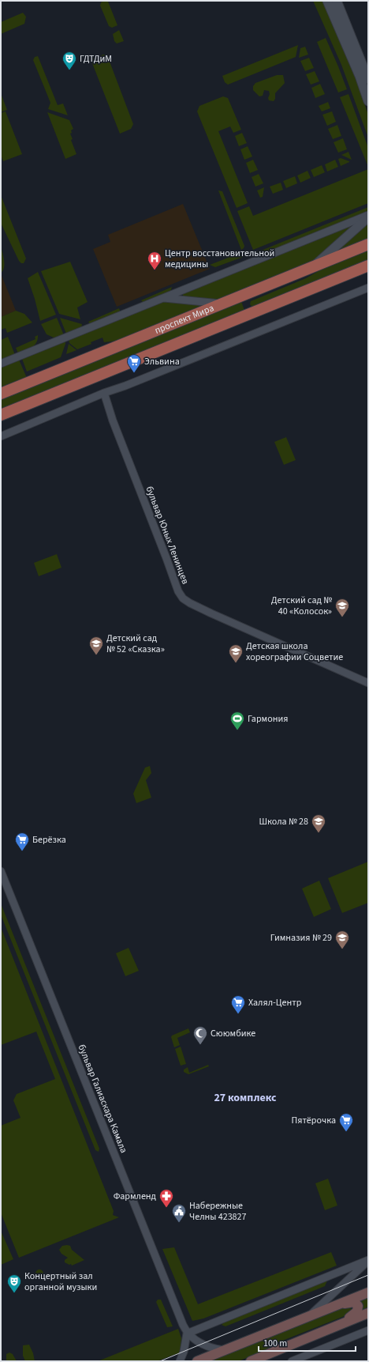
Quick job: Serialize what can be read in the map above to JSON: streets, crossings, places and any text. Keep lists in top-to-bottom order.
{
  "streets": {
    "main road": ["проспект Мира"],
    "street": ["бульвар Юных Ленинцев", "бульвар Галиаскара Камала"]
  },
  "districts": ["27 комплекс"],
  "places": {
    "theatre": ["ГДТДиМ", "Концертный зал органной музыки"],
    "hospital": ["Центр восстановительной медицины"],
    "supermarket": [
      "Эльвина",
      "Берёзка",
      "Халял-Центр",
      "Пятёрочка"
    ],
    "school or university": [
      "Детский сад № 40 «Колосок»",
      "Детский сад № 52 «Сказка»",
      "Детская школа хореографии Соцветие",
      "Школа № 28",
      "Гимназия № 29"
    ],
    "sports": ["Гармония"],
    "mosque": ["Сююмбике"],
    "pharmacy": ["Фармленд"],
    "public building": ["Набережные Челны 423827"]
  },
  "scale_bar": "100 m"
}
